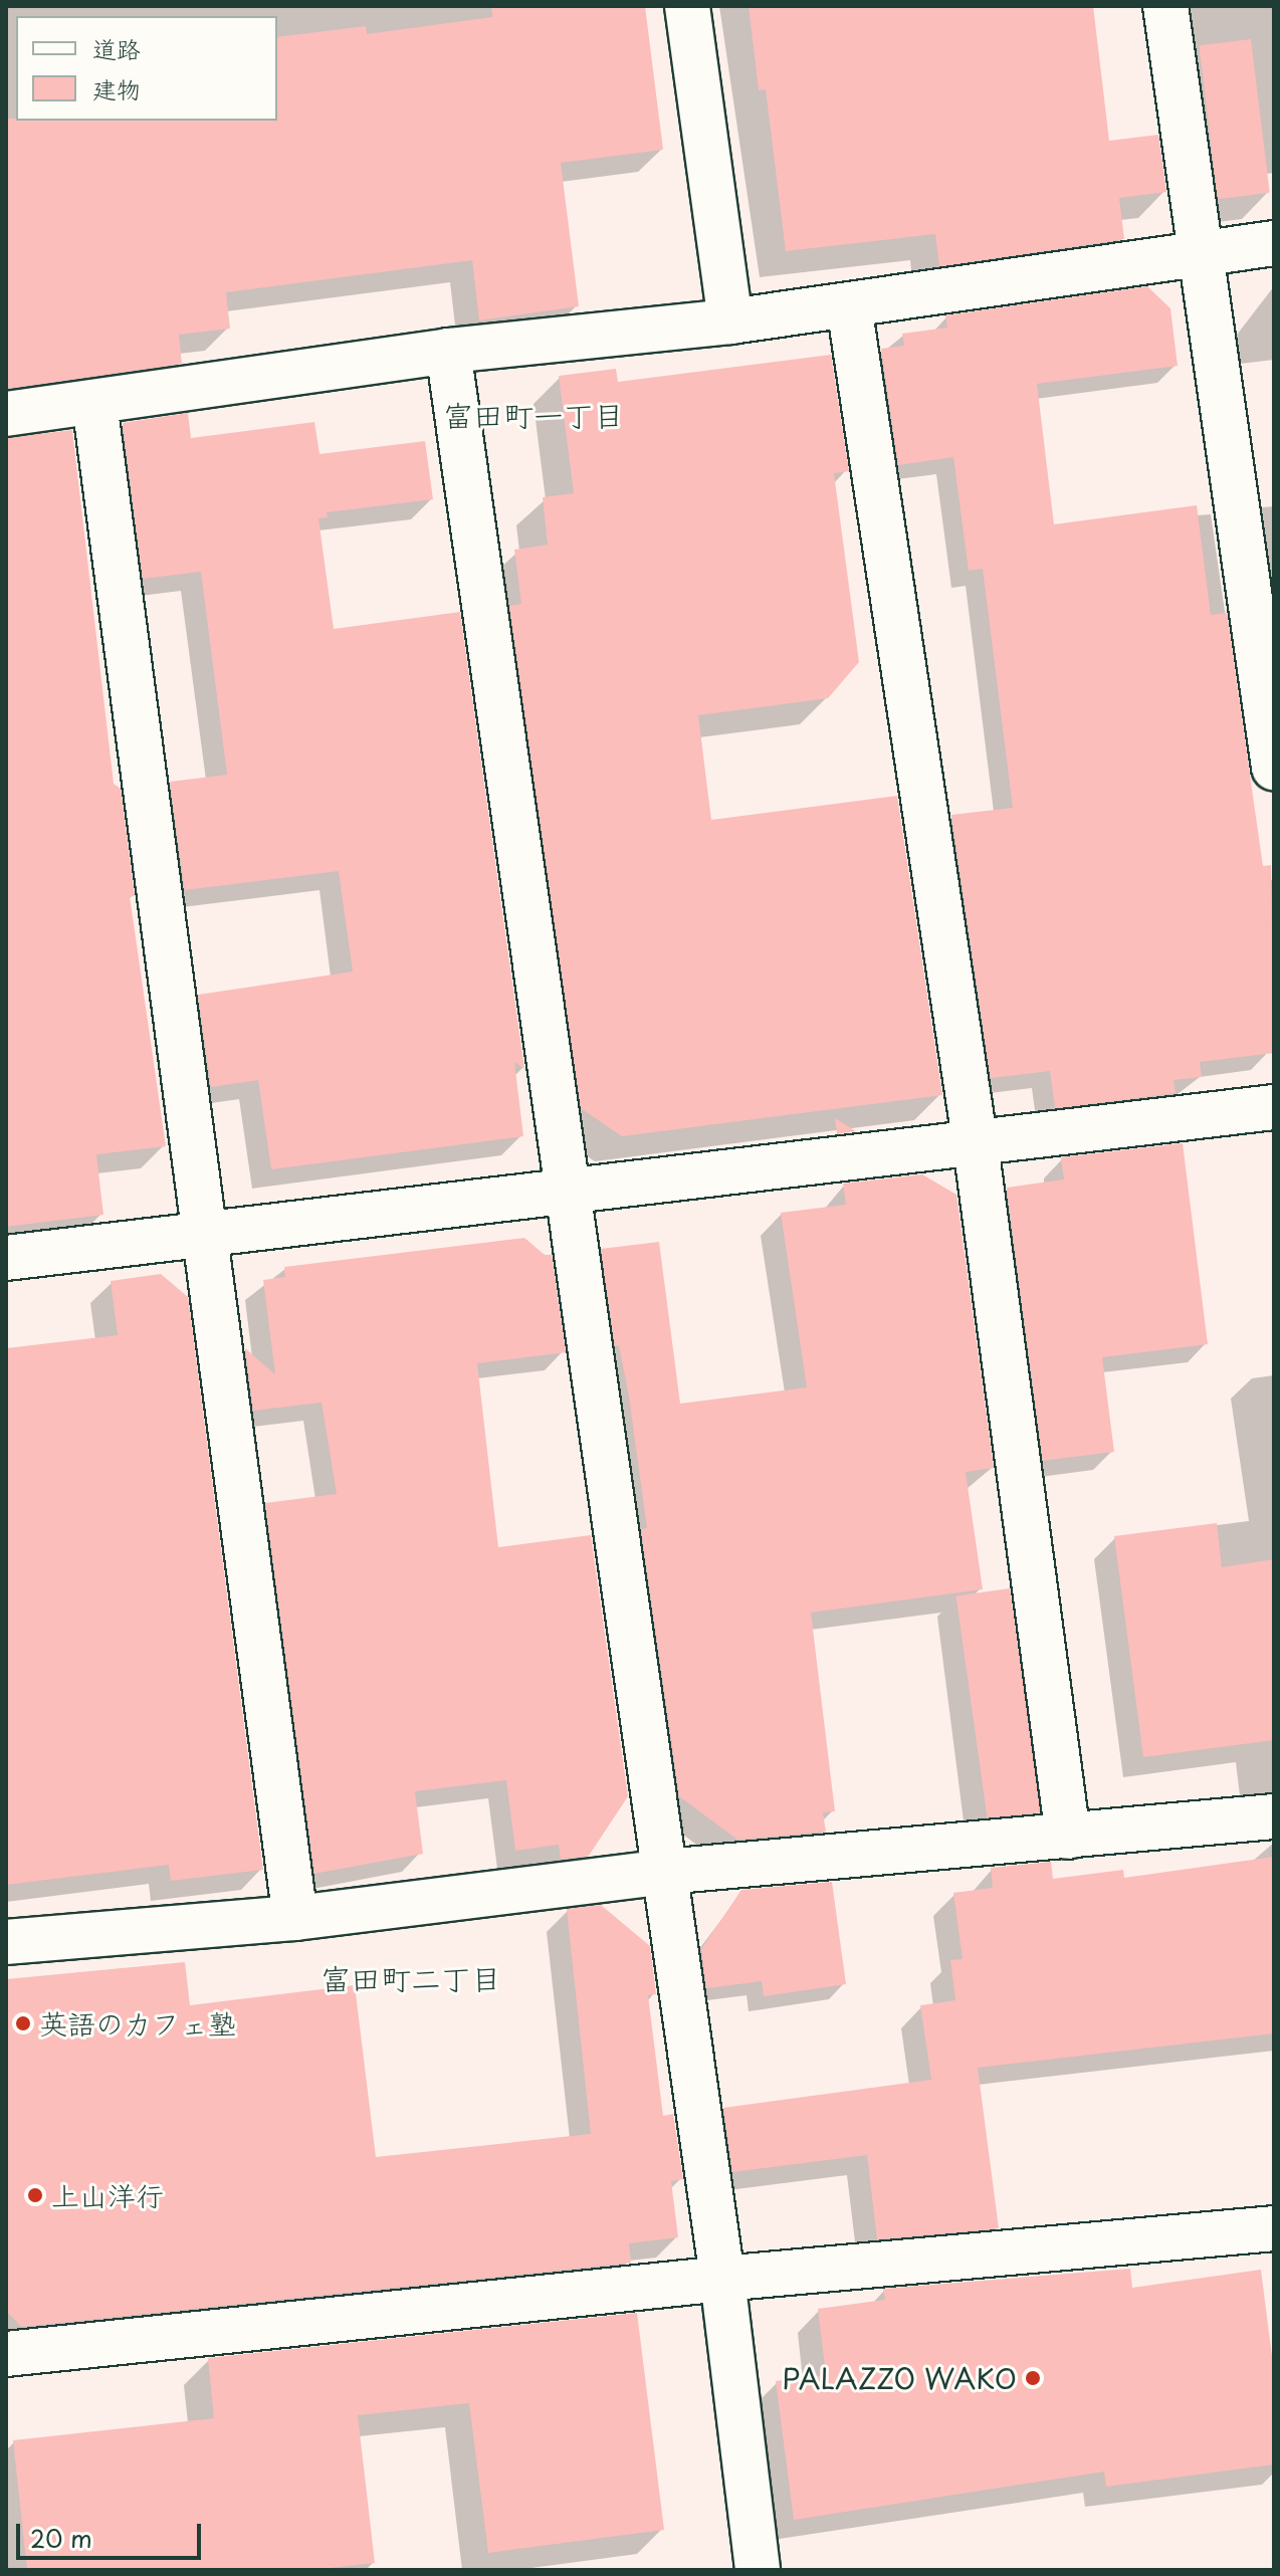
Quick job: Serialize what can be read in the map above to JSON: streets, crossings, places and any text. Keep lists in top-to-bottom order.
{
  "districts": ["富田町一丁目", "富田町二丁目"],
  "places": ["英語のカフェ塾", "上山洋行", "PALAZZO WAKO"],
  "legend": ["道路", "建物"],
  "scale_bar": "20 m"
}
